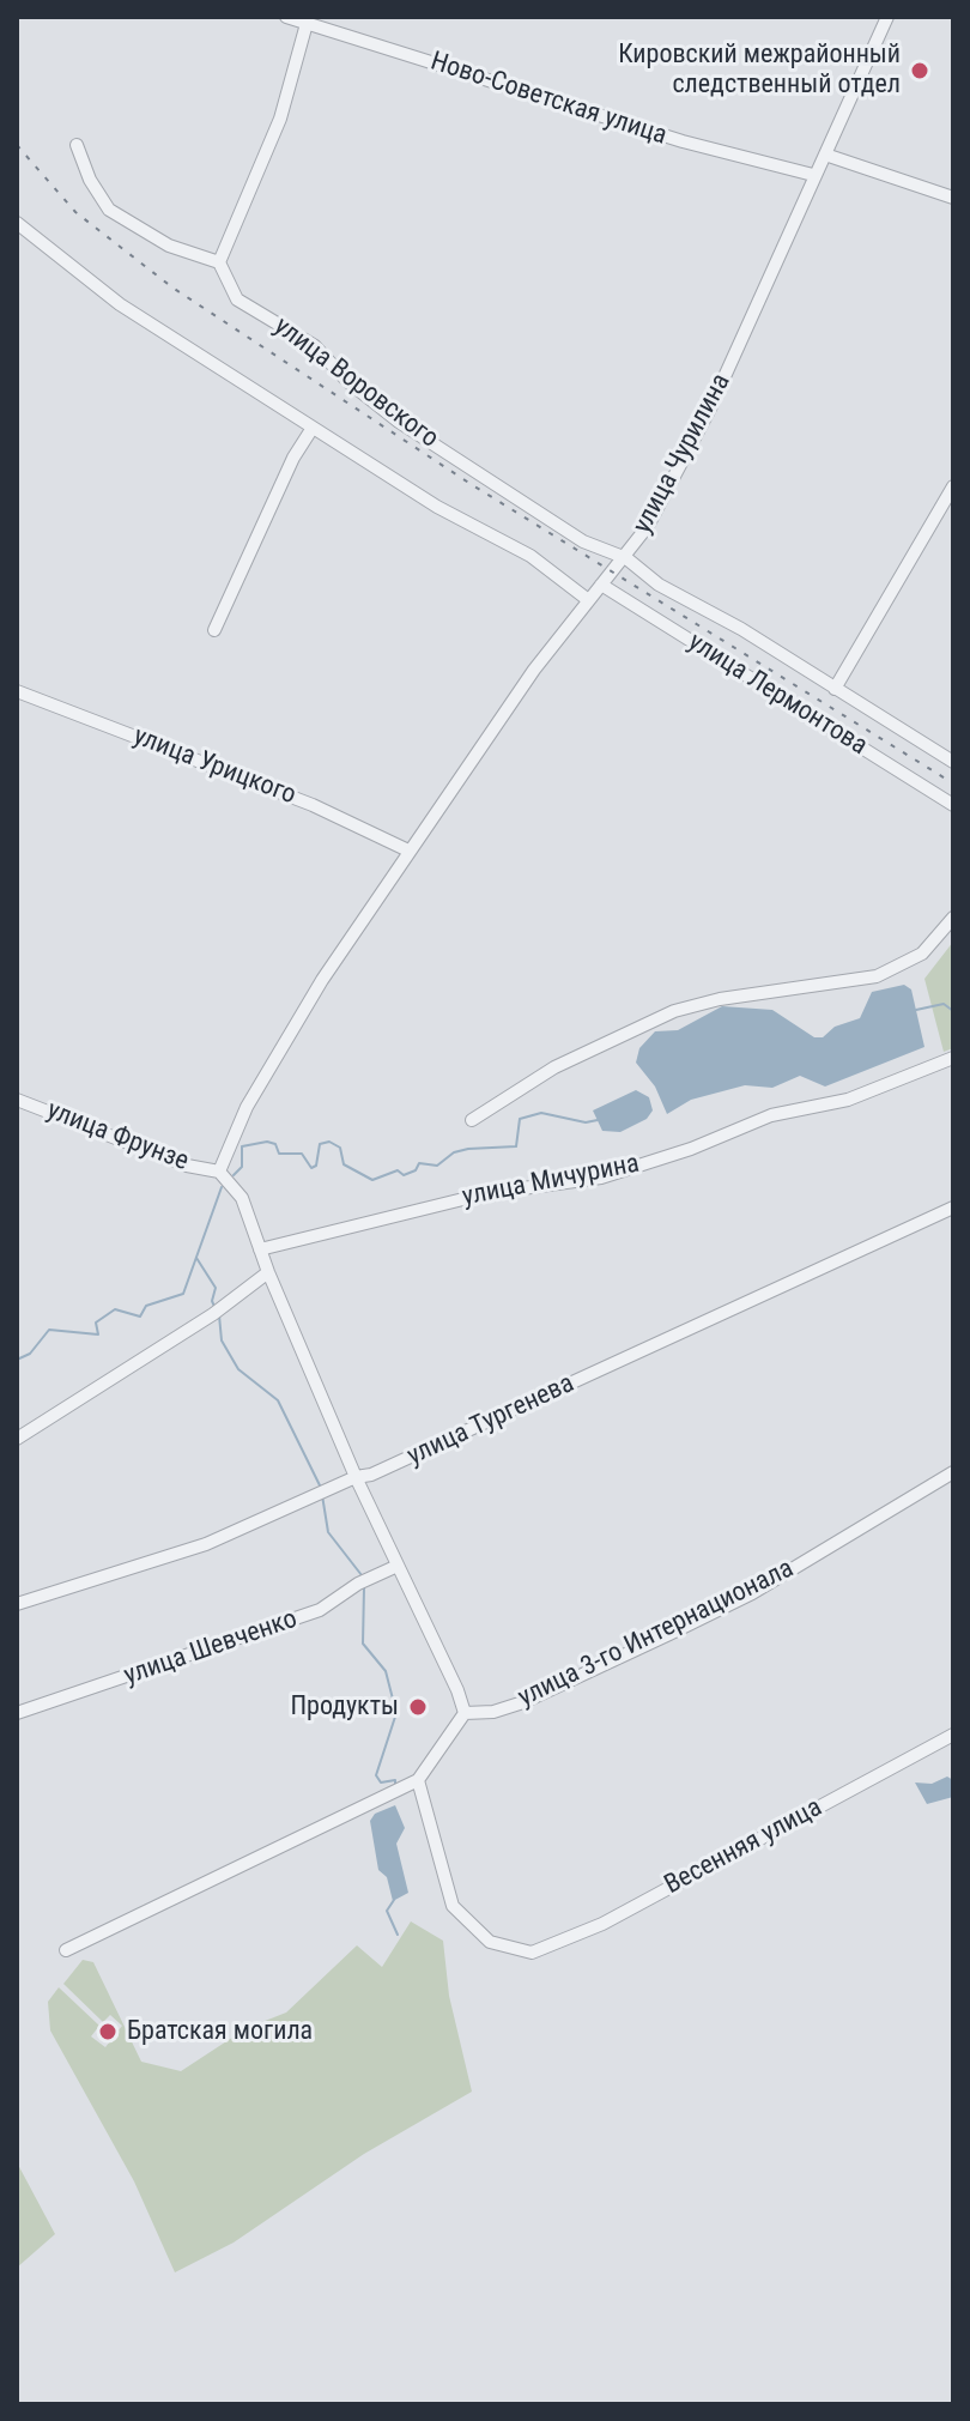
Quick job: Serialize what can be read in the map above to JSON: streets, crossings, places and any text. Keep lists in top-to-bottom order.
{
  "streets": {
    "street": [
      "Ново-Советская улица",
      "улица Воровского",
      "улица Чурилина",
      "улица Лермонтова",
      "улица Урицкого",
      "улица Фрунзе",
      "улица Мичурина",
      "улица Тургенева",
      "улица 3-го Интернационала",
      "улица Шевченко",
      "Весенняя улица"
    ]
  },
  "crossings": [
    ["Ново-Советская улица", "улица Чурилина"],
    ["улица Воровского", "улица Чурилина"],
    ["улица Чурилина", "улица Лермонтова"],
    ["улица Чурилина", "улица Урицкого"],
    ["улица Чурилина", "улица Фрунзе"]
  ],
  "places": ["Кировский межрайонный следственный отдел", "Продукты", "Братская могила"]
}
